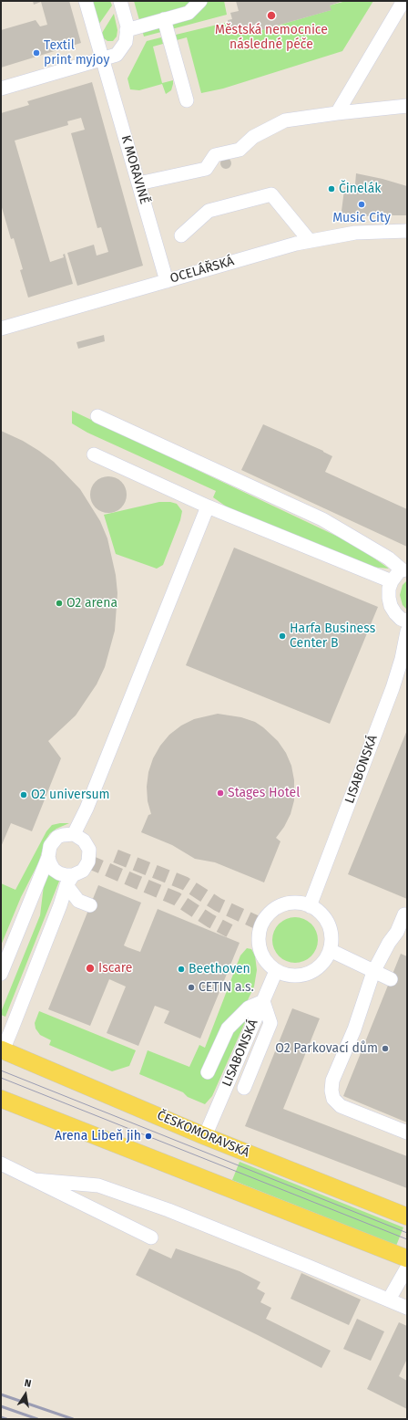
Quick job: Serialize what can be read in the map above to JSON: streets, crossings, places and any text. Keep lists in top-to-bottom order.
{
  "streets": {
    "main road": ["ČESKOMORAVSKÁ"],
    "street": ["K MORAVINĚ", "OCELÁŘSKÁ", "LISABONSKÁ"]
  },
  "crossings": [
    ["K MORAVINĚ", "OCELÁŘSKÁ"],
    ["LISABONSKÁ", "ČESKOMORAVSKÁ"]
  ],
  "places": [
    "Městská nemocnice následné péče",
    "Textil print myjoy",
    "Činelák",
    "Music City",
    "O2 arena",
    "Harfa Business Center B",
    "Stages Hotel",
    "O2 universum",
    "Iscare",
    "Beethoven",
    "CETIN a.s.",
    "O2 Parkovací dům",
    "Arena Libeň jih"
  ],
  "north": "top"
}
